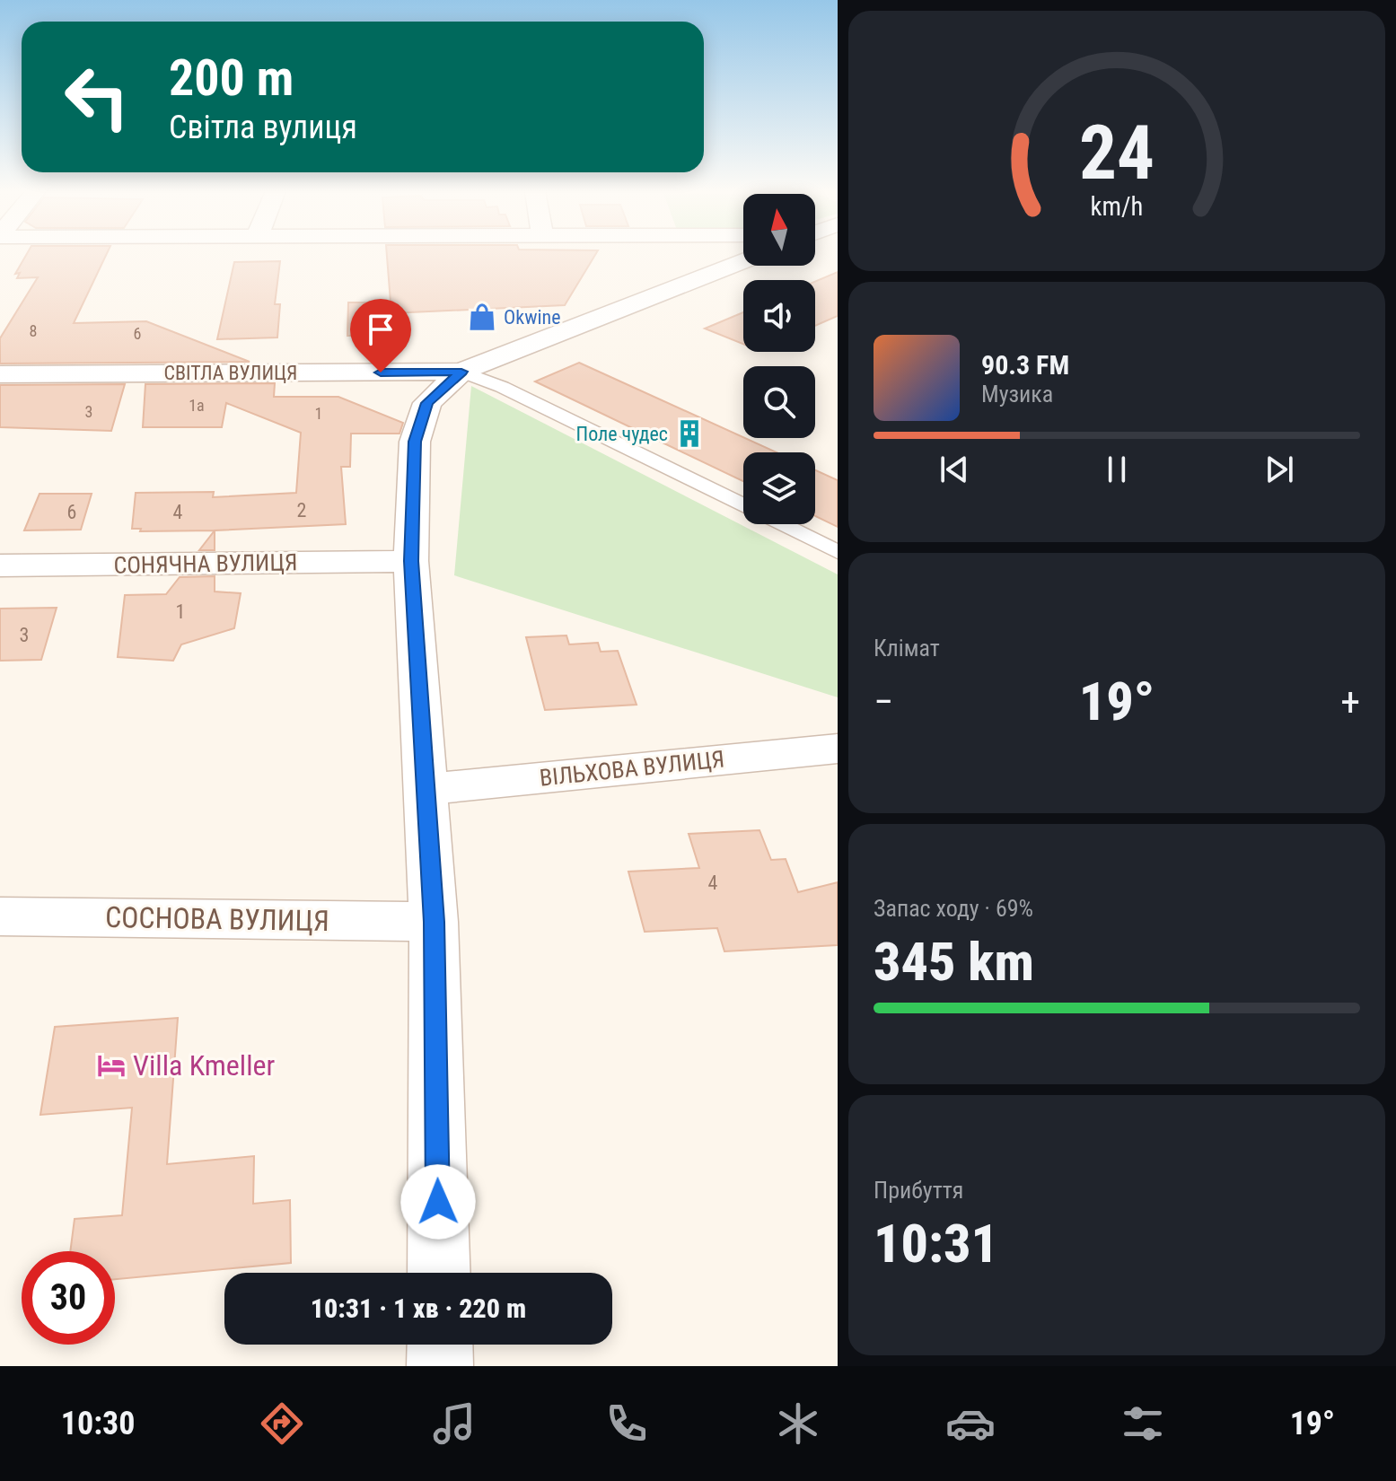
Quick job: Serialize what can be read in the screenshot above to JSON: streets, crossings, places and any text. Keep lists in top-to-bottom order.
{
  "streets": {
    "street": [
      "СВІТЛА ВУЛИЦЯ",
      "СОНЯЧНА ВУЛИЦЯ",
      "ВІЛЬХОВА ВУЛИЦЯ",
      "СОСНОВА ВУЛИЦЯ"
    ]
  },
  "places": {
    "shop": ["Okwine"],
    "building": ["Поле чудес"],
    "hotel": ["Villa Kmeller"]
  },
  "house_numbers": [
    "8",
    "6",
    "1а",
    "3",
    "1",
    "2",
    "6",
    "4",
    "1",
    "3",
    "4"
  ],
  "north": "top",
  "page": {
    "turn": ["200 m", "Світла вулиця"],
    "song": ["90.3 FM", "Музика"],
    "tile": [
      "Клімат",
      ["Запас ходу · 69%", "345 km"],
      ["Прибуття", "10:31"]
    ],
    "heat": ["−", "19°", "+"],
    "limit": "30",
    "trip": "10:31 · 1 хв · 220 m",
    "tabs": ["10:30", "19°"],
    "gauge": ["24", "km/h"]
  }
}
